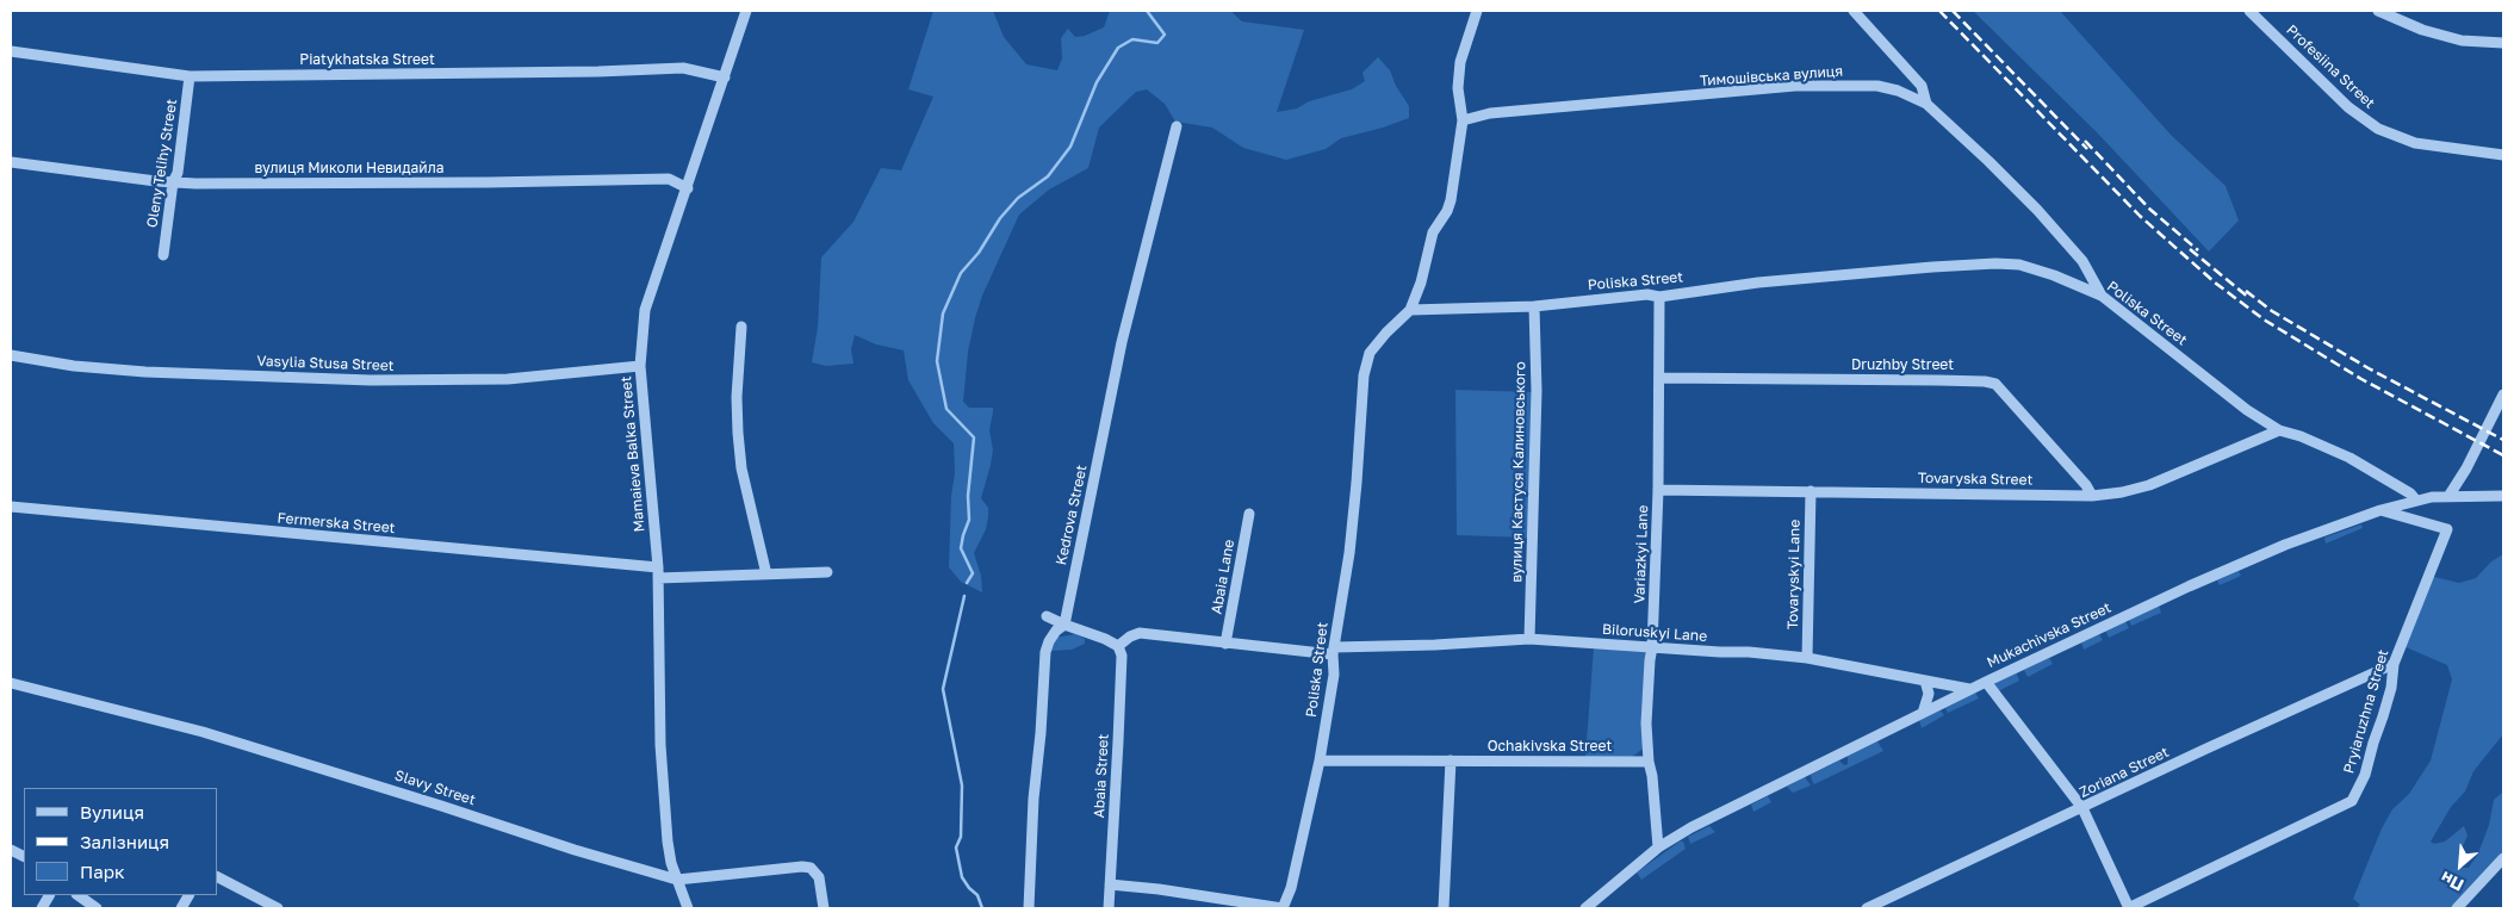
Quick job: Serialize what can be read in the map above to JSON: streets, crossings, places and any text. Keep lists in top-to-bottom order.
{
  "streets": {
    "street": [
      "Piatykhatska Street",
      "Profesiina Street",
      "Тимошівська вулиця",
      "Oleny Telihy Street",
      "вулиця Миколи Невидайла",
      "Poliska Street",
      "Vasylia Stusa Street",
      "Druzhby Street",
      "Mamaieva Balka Street",
      "вулиця Кастуся Калиновського",
      "Tovaryska Street",
      "Kedrova Street",
      "Fermerska Street",
      "Variazkyi Lane",
      "Tovaryskyi Lane",
      "Abaia Lane",
      "Biloruskyi Lane",
      "Mukachivska Street",
      "Pryiaruzhna Street",
      "Ochakivska Street",
      "Zoriana Street",
      "Abaia Street",
      "Slavy Street"
    ]
  },
  "crossings": [
    ["Piatykhatska Street", "Oleny Telihy Street"],
    ["Piatykhatska Street", "Mamaieva Balka Street"],
    ["Тимошівська вулиця", "Poliska Street"],
    ["Oleny Telihy Street", "вулиця Миколи Невидайла"],
    ["вулиця Миколи Невидайла", "Mamaieva Balka Street"],
    ["Poliska Street", "вулиця Кастуся Калиновського"],
    ["Poliska Street", "Tovaryska Street"],
    ["Poliska Street", "Variazkyi Lane"],
    ["Poliska Street", "Biloruskyi Lane"],
    ["Poliska Street", "Mukachivska Street"],
    ["Poliska Street", "Ochakivska Street"],
    ["Poliska Street", "Abaia Street"],
    ["Vasylia Stusa Street", "Mamaieva Balka Street"],
    ["Druzhby Street", "Tovaryska Street"],
    ["Druzhby Street", "Variazkyi Lane"],
    ["Mamaieva Balka Street", "Fermerska Street"],
    ["Mamaieva Balka Street", "Slavy Street"],
    ["вулиця Кастуся Калиновського", "Biloruskyi Lane"],
    ["Tovaryska Street", "Variazkyi Lane"],
    ["Tovaryska Street", "Tovaryskyi Lane"],
    ["Variazkyi Lane", "Biloruskyi Lane"],
    ["Variazkyi Lane", "Mukachivska Street"],
    ["Variazkyi Lane", "Ochakivska Street"],
    ["Tovaryskyi Lane", "Biloruskyi Lane"],
    ["Abaia Lane", "Biloruskyi Lane"],
    ["Biloruskyi Lane", "Mukachivska Street"],
    ["Biloruskyi Lane", "Abaia Street"],
    ["Mukachivska Street", "Pryiaruzhna Street"],
    ["Pryiaruzhna Street", "Zoriana Street"]
  ],
  "legend": ["Вулиця", "Залізниця", "Парк"],
  "north": "bottom left"
}
